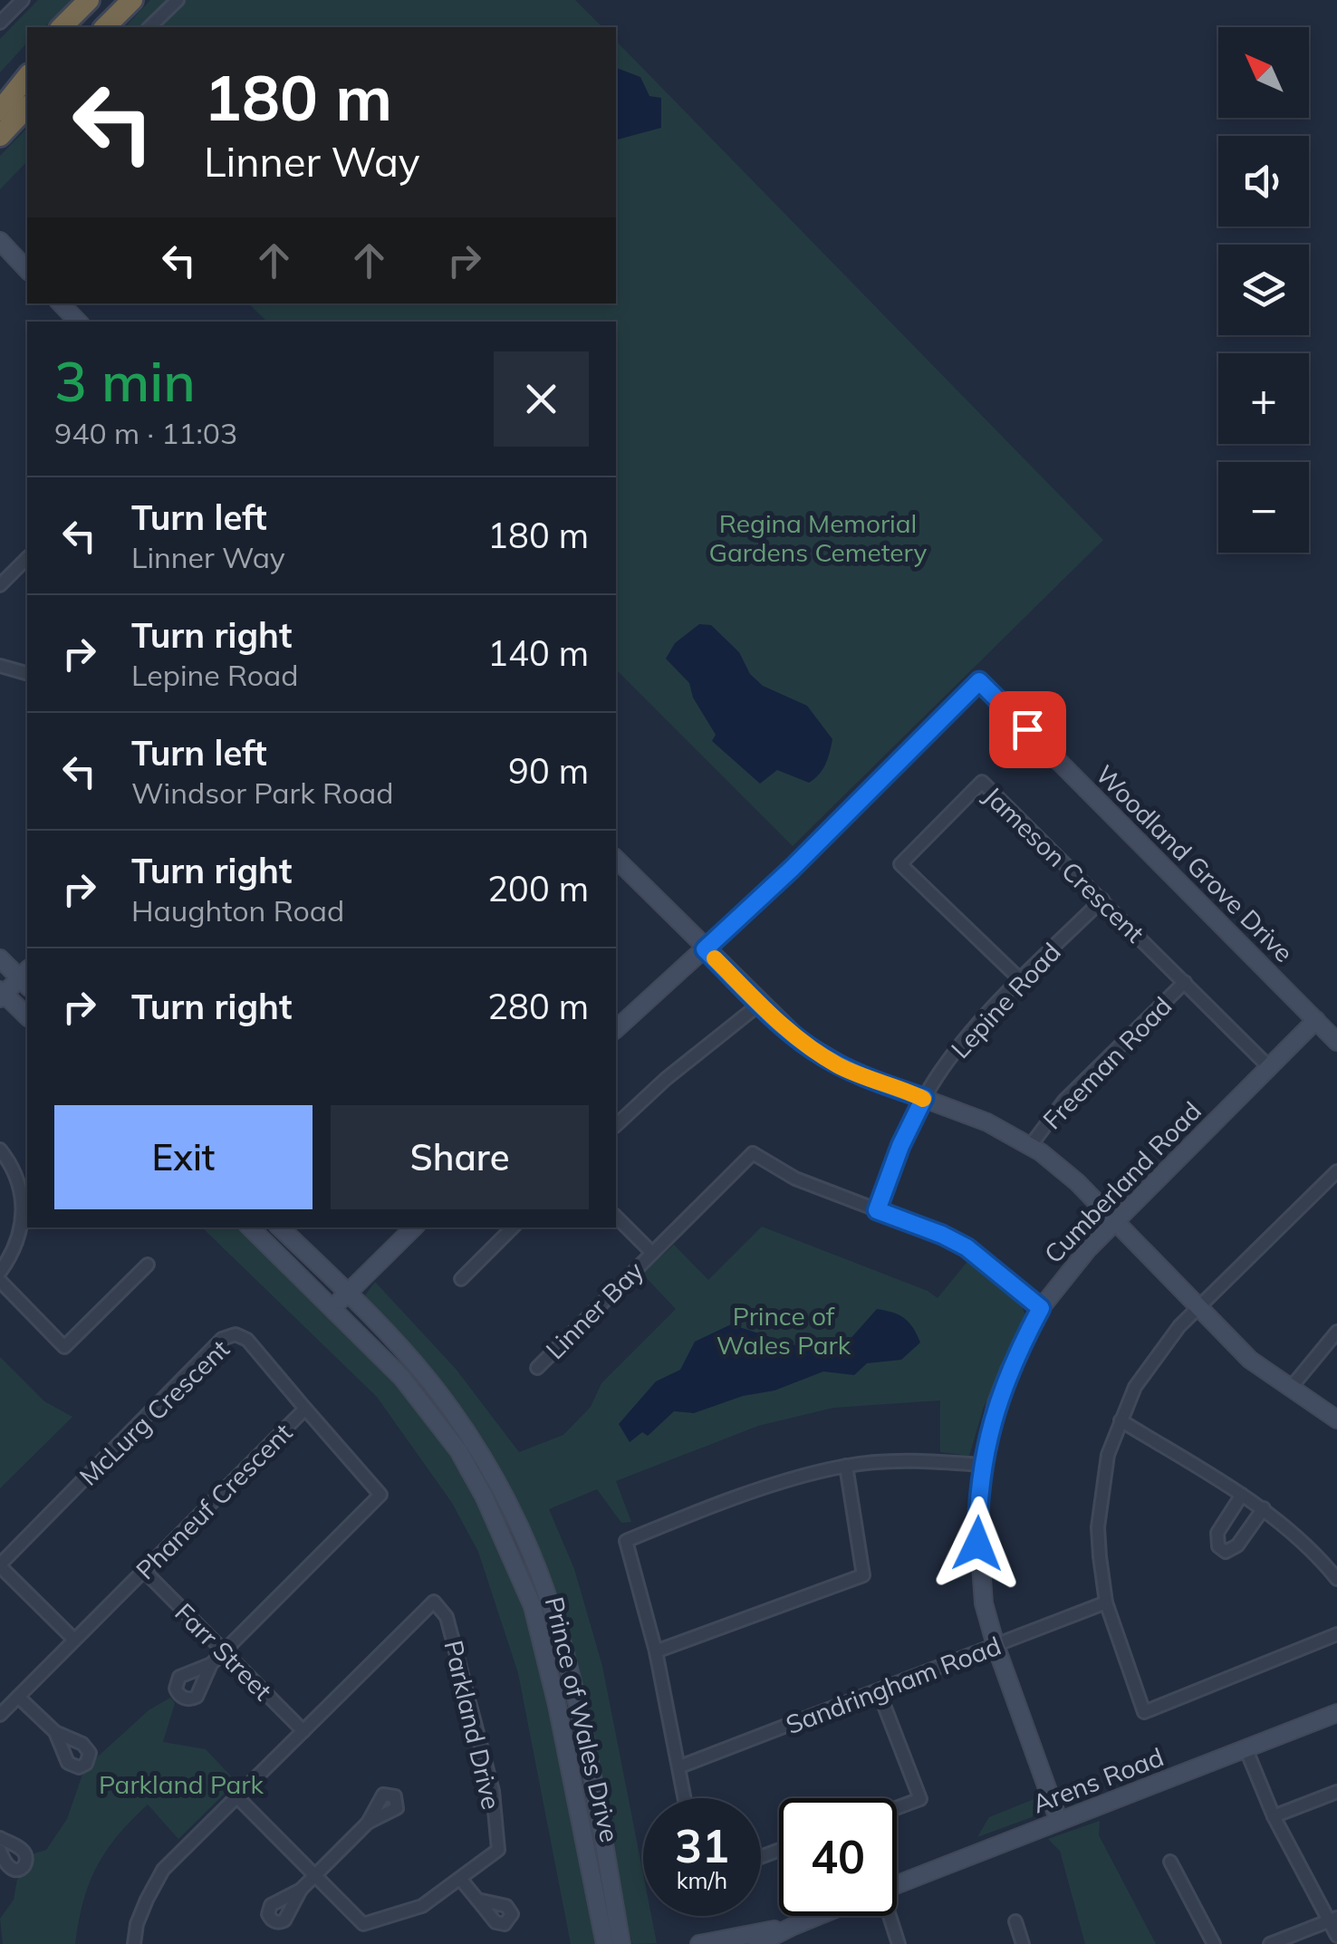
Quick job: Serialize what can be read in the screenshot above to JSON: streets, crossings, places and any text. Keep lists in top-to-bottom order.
{
  "streets": {
    "street": [
      "Woodland Grove Drive",
      "Jameson Crescent",
      "Lepine Road",
      "Freeman Road",
      "Cumberland Road",
      "Linner Bay",
      "McLurg Crescent",
      "Phaneuf Crescent",
      "Farr Street",
      "Sandringham Road",
      "Prince of Wales Drive",
      "Parkland Drive",
      "Arens Road"
    ]
  },
  "crossings": [
    ["Woodland Grove Drive", "Cumberland Road"],
    ["Jameson Crescent", "Lepine Road"],
    ["Jameson Crescent", "Freeman Road"],
    ["Jameson Crescent", "Cumberland Road"],
    ["Lepine Road", "Linner Bay"],
    ["Cumberland Road", "Sandringham Road"],
    ["Cumberland Road", "Arens Road"],
    ["McLurg Crescent", "Phaneuf Crescent"],
    ["Phaneuf Crescent", "Farr Street"],
    ["Farr Street", "Parkland Drive"]
  ],
  "parks": ["Regina Memorial Gardens Cemetery", "Prince of Wales Park", "Parkland Park"],
  "north": "top left",
  "page": {
    "map_buttons": ["+", "−"],
    "turn": ["180 m", "Linner Way"],
    "heading": ["3 min", "940 m · 11:03"],
    "list": [
      {
        "name": "Turn left",
        "note": "Linner Way",
        "value": "180 m"
      },
      {
        "name": "Turn right",
        "note": "Lepine Road",
        "value": "140 m"
      },
      {
        "name": "Turn left",
        "note": "Windsor Park Road",
        "value": "90 m"
      },
      {
        "name": "Turn right",
        "note": "Haughton Road",
        "value": "200 m"
      },
      {
        "name": "Turn right",
        "value": "280 m"
      }
    ],
    "buttons": ["Exit", "Share"],
    "speed": "31 km/h",
    "limit": "40"
  }
}
